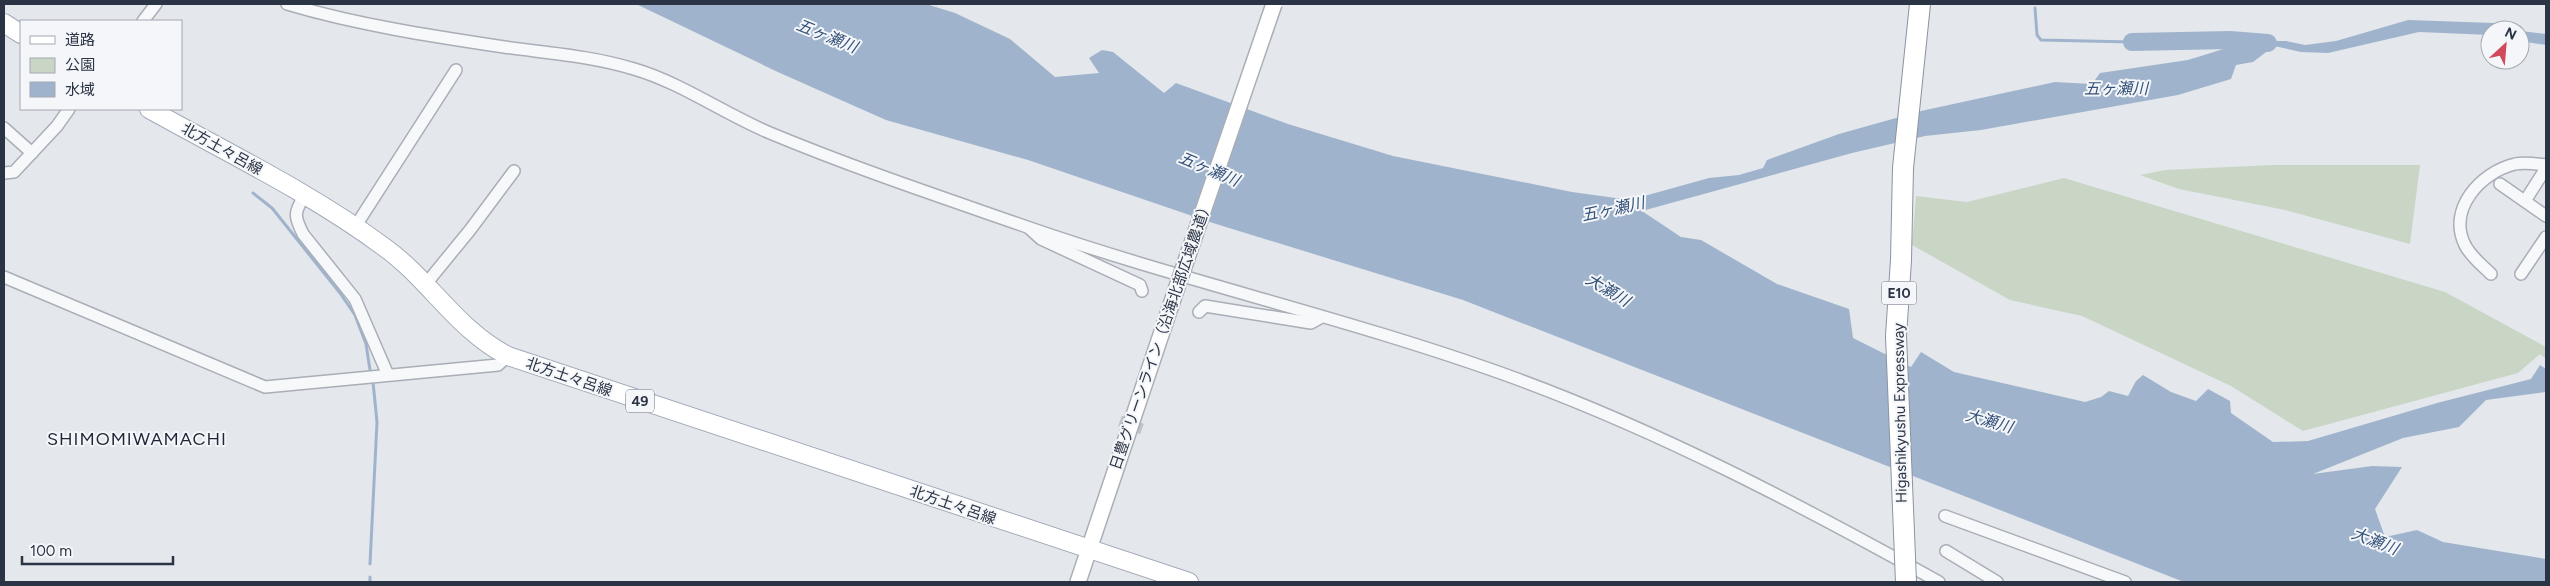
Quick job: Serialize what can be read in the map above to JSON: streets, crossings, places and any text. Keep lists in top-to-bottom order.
{
  "streets": {
    "highway": ["E10", "Higashikyushu Expressway"],
    "main road": ["北方土々呂線", "49"],
    "street": ["日豊グリーンライン（沿海北部広域農道）"]
  },
  "crossings": [
    ["北方土々呂線", "日豊グリーンライン（沿海北部広域農道）"]
  ],
  "districts": ["SHIMOMIWAMACHI"],
  "water": ["五ヶ瀬川", "大瀬川"],
  "legend": ["道路", "公園", "水域"],
  "scale_bar": "100 m",
  "north": "top right"
}
